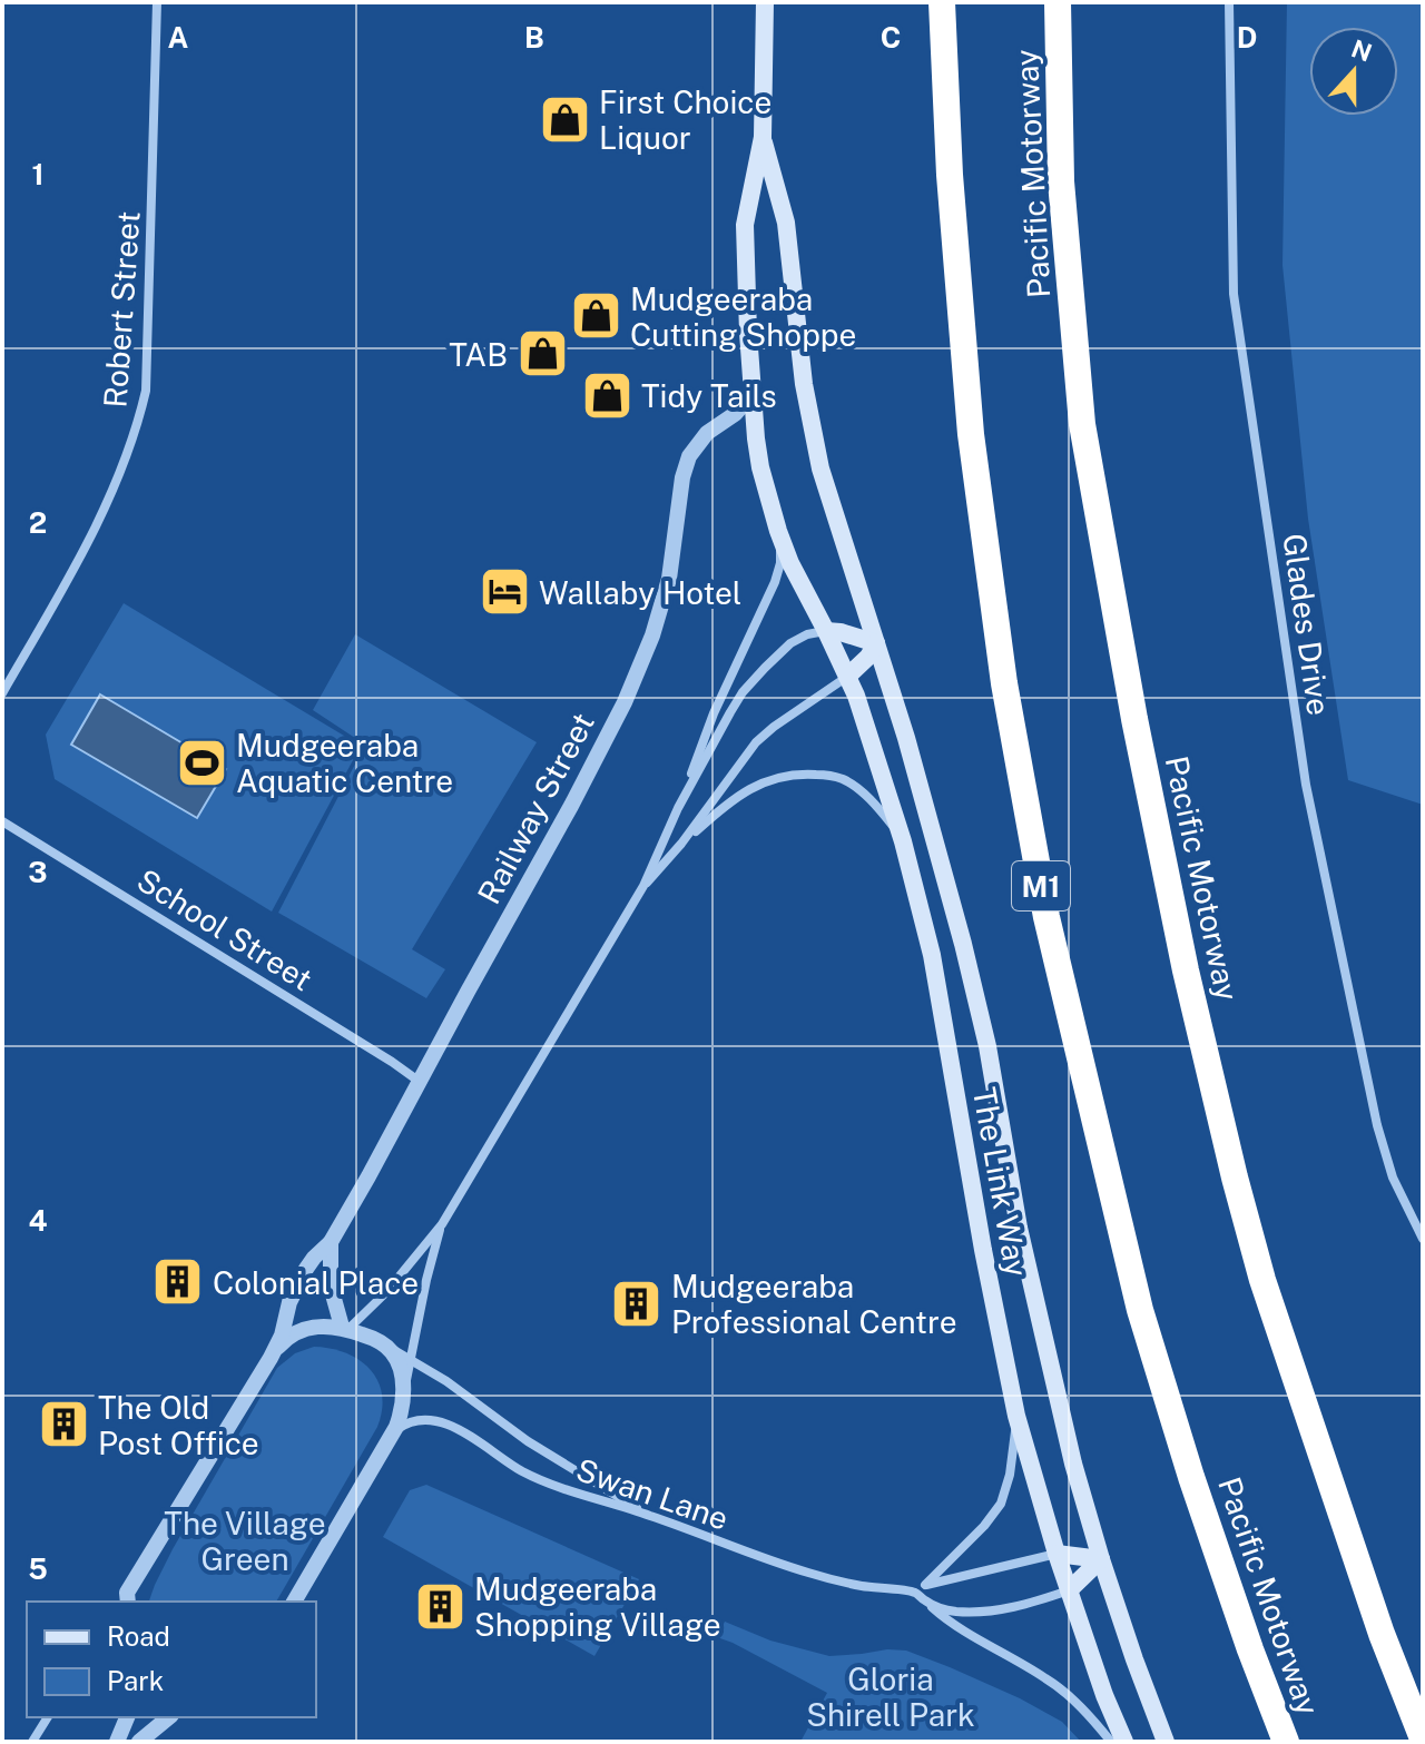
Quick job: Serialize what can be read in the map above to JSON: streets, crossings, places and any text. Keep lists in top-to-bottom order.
{
  "streets": {
    "highway": ["Pacific Motorway", "M1"],
    "main road": ["The Link Way"],
    "street": [
      "Robert Street",
      "Glades Drive",
      "Railway Street",
      "School Street",
      "Swan Lane"
    ]
  },
  "crossings": [
    ["Railway Street", "School Street"]
  ],
  "parks": ["The Village Green", "Gloria Shirell Park"],
  "places": {
    "shop": [
      "First Choice Liquor",
      "Mudgeeraba Cutting Shoppe",
      "TAB",
      "Tidy Tails"
    ],
    "hotel": ["Wallaby Hotel"],
    "sports": ["Mudgeeraba Aquatic Centre"],
    "building": [
      "Colonial Place",
      "Mudgeeraba Professional Centre",
      "The Old Post Office",
      "Mudgeeraba Shopping Village"
    ]
  },
  "legend": ["Road", "Park"],
  "north": "top",
  "grid": {
    "columns": [
      "A",
      "B",
      "C",
      "D"
    ],
    "rows": [
      "1",
      "2",
      "3",
      "4",
      "5"
    ]
  }
}
